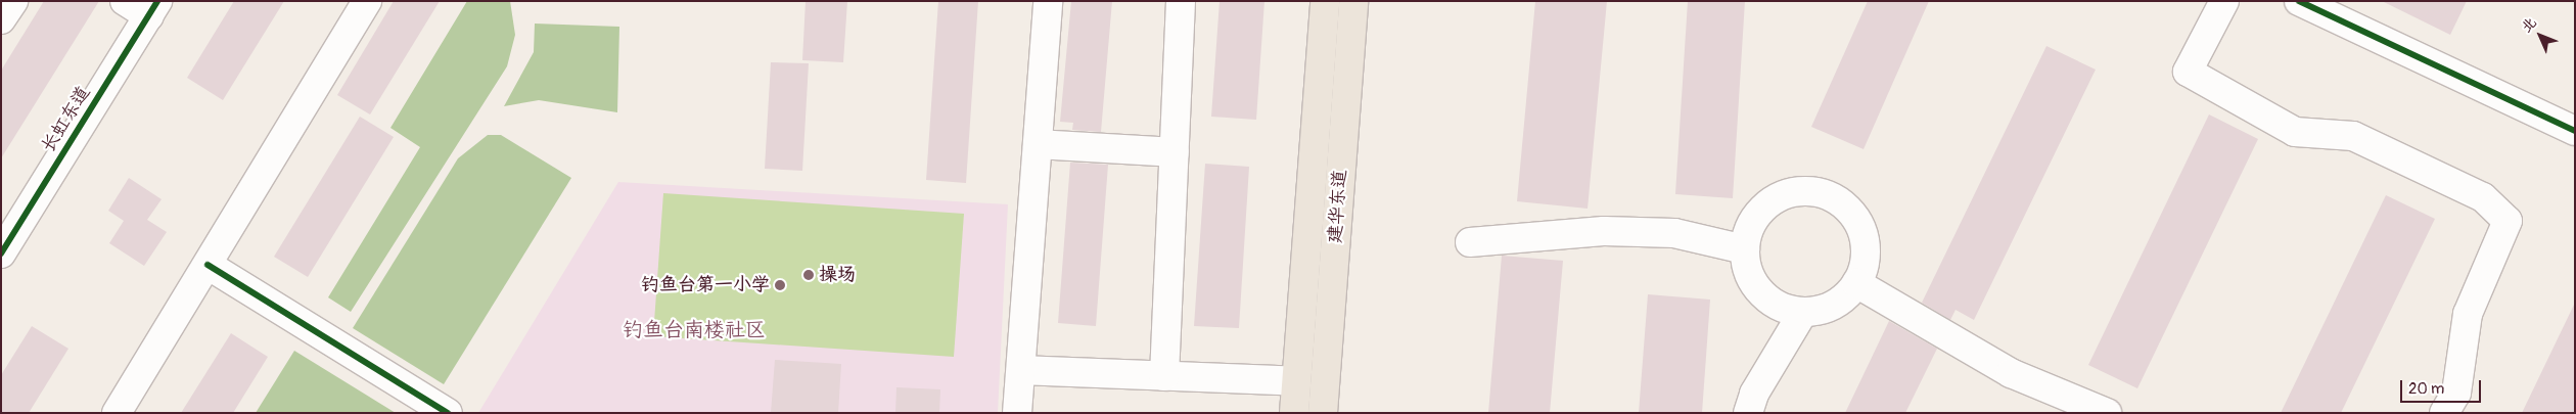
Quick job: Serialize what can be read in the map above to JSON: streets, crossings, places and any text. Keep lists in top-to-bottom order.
{
  "streets": {
    "main road": ["建华东道"],
    "street": ["长虹东道"]
  },
  "districts": ["钓鱼台南楼社区"],
  "places": ["操场", "钓鱼台第一小学"],
  "scale_bar": "20 m",
  "north": "top left"
}
